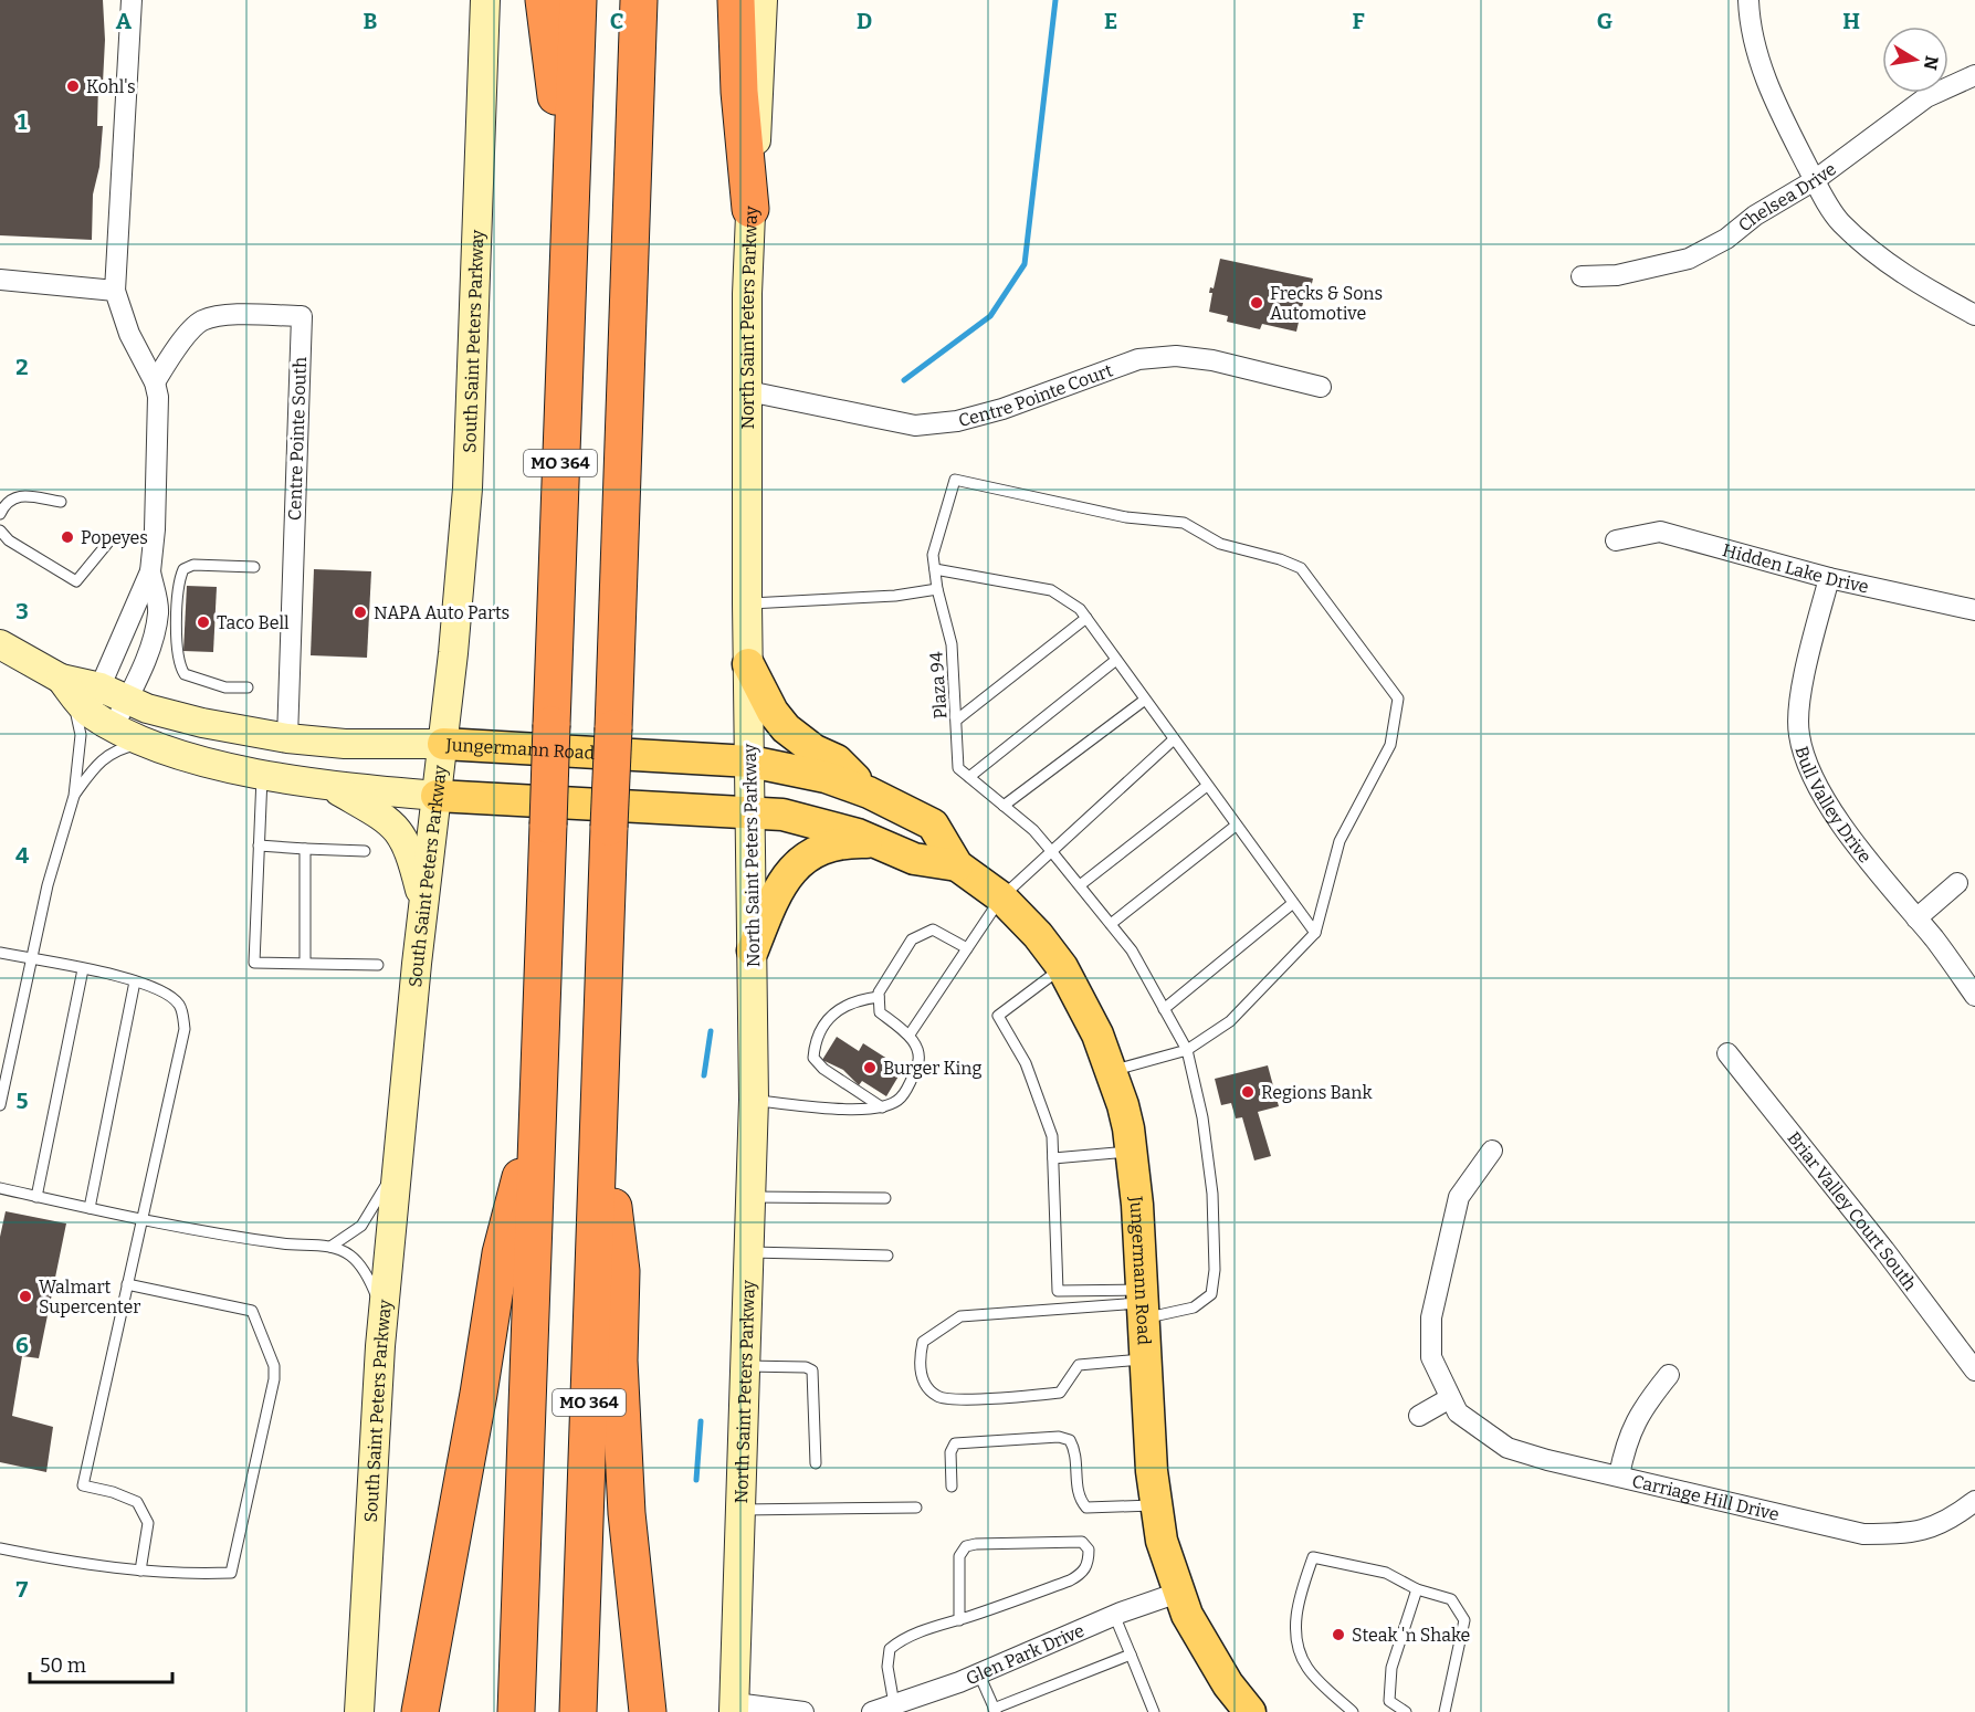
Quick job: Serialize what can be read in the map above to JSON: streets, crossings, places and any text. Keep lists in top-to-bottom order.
{
  "streets": {
    "highway": ["MO 364"],
    "main road": ["North Saint Peters Parkway", "South Saint Peters Parkway", "Jungermann Road"],
    "street": [
      "Chelsea Drive",
      "Centre Pointe Court",
      "Centre Pointe South",
      "Hidden Lake Drive",
      "Bull Valley Drive",
      "Briar Valley Court South",
      "Carriage Hill Drive",
      "Glen Park Drive"
    ],
    "lane": ["Plaza 94"]
  },
  "crossings": [
    ["North Saint Peters Parkway", "Centre Pointe Court"],
    ["North Saint Peters Parkway", "Jungermann Road"],
    ["South Saint Peters Parkway", "Jungermann Road"],
    ["Centre Pointe South", "Jungermann Road"],
    ["Hidden Lake Drive", "Bull Valley Drive"],
    ["Plaza 94", "Jungermann Road"],
    ["Jungermann Road", "Glen Park Drive"]
  ],
  "places": [
    "Kohl's",
    "Frecks & Sons Automotive",
    "Popeyes",
    "NAPA Auto Parts",
    "Taco Bell",
    "Burger King",
    "Regions Bank",
    "Walmart Supercenter",
    "Steak 'n Shake"
  ],
  "scale_bar": "50 m",
  "north": "right",
  "grid": {
    "columns": [
      "A",
      "B",
      "C",
      "D",
      "E",
      "F",
      "G",
      "H"
    ],
    "rows": [
      "1",
      "2",
      "3",
      "4",
      "5",
      "6",
      "7"
    ]
  }
}
